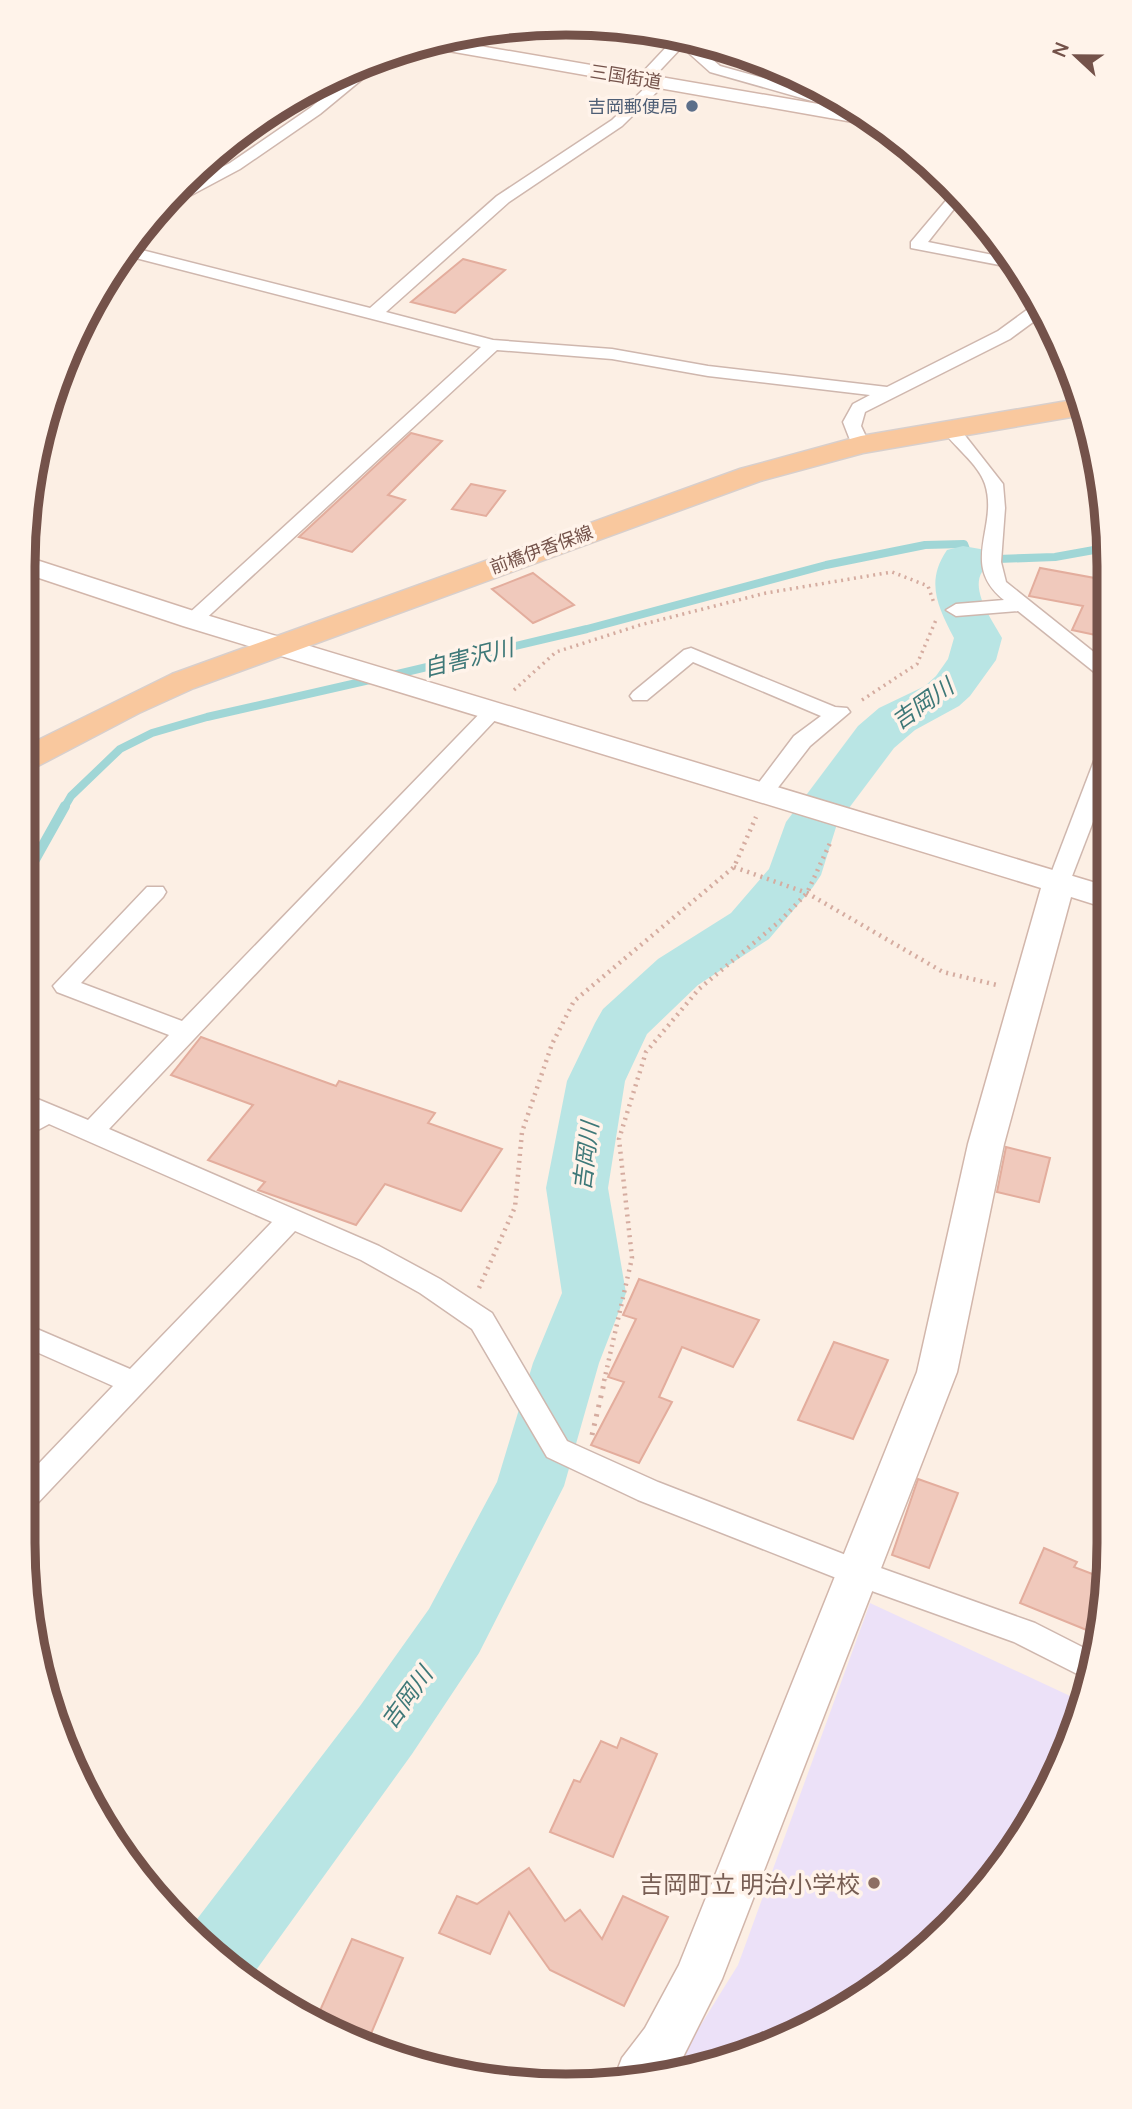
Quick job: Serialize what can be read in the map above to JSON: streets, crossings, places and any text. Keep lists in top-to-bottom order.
{
  "streets": {
    "main road": ["前橋伊香保線"],
    "street": ["三国街道"]
  },
  "water": ["自害沢川", "吉岡川"],
  "places": ["吉岡郵便局", "吉岡町立 明治小学校"],
  "north": "left"
}
